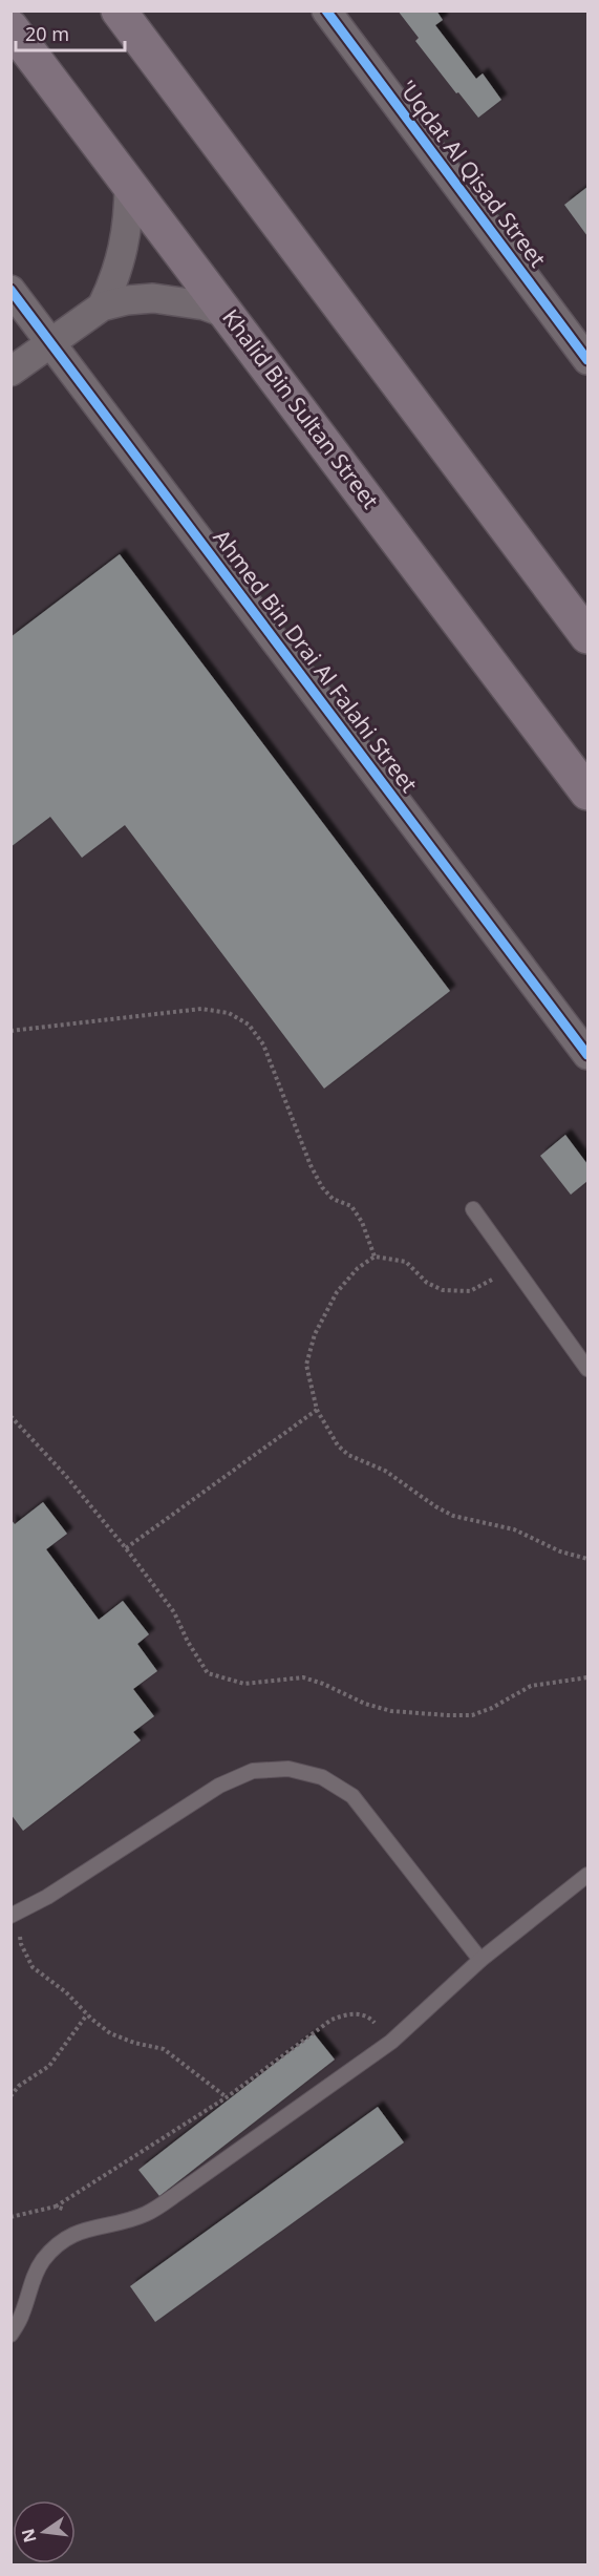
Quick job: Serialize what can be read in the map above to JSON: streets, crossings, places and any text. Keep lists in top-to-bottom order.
{
  "streets": {
    "main road": ["Khalid Bin Sultan Street"],
    "street": ["'Uqdat Al Qisad Street", "Ahmed Bin Drai Al Falahi Street"]
  },
  "scale_bar": "20 m",
  "north": "left"
}
